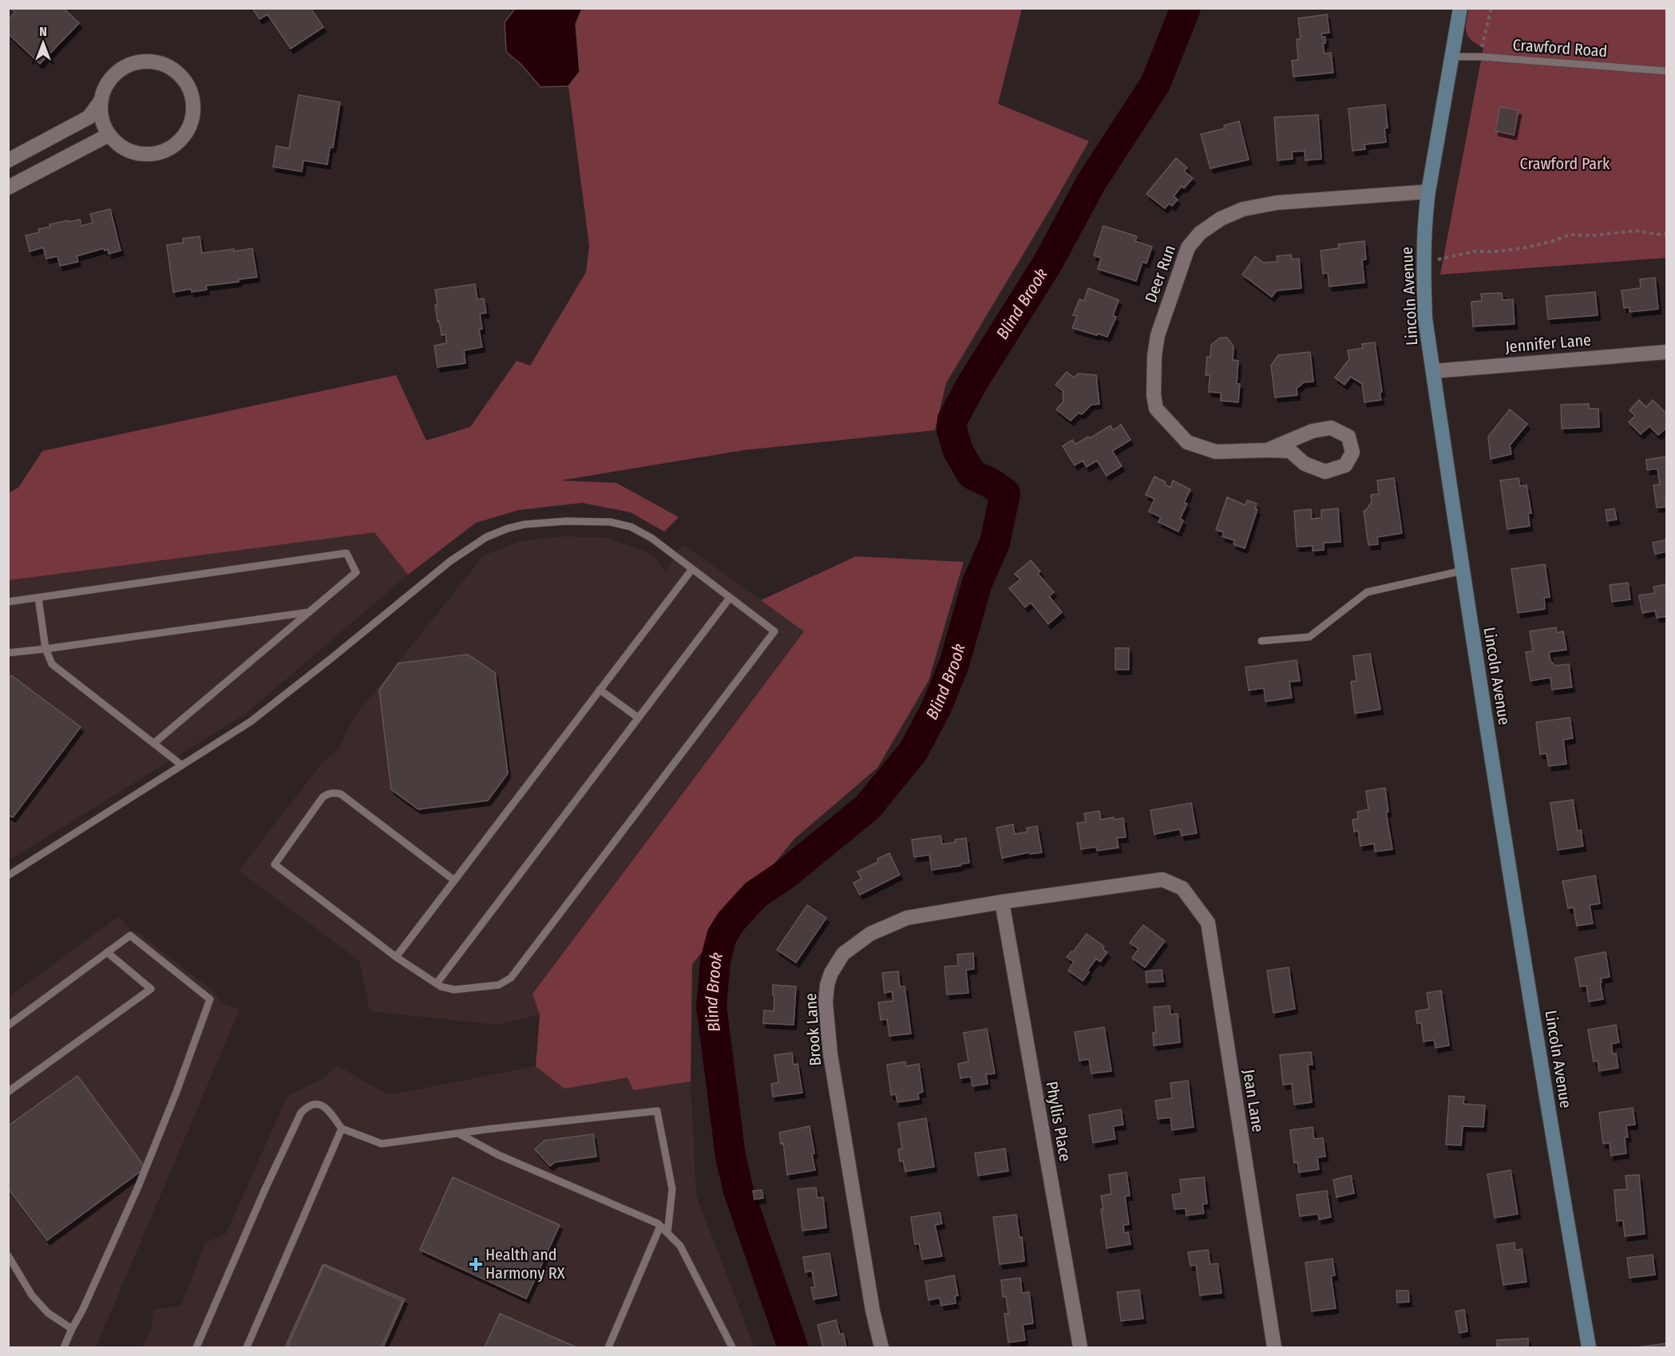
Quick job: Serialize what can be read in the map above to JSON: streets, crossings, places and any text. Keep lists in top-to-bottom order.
{
  "streets": {
    "street": [
      "Deer Run",
      "Lincoln Avenue",
      "Jennifer Lane",
      "Brook Lane",
      "Jean Lane",
      "Phyllis Place"
    ],
    "lane": ["Crawford Road"]
  },
  "crossings": [
    ["Crawford Road", "Lincoln Avenue"],
    ["Deer Run", "Lincoln Avenue"],
    ["Lincoln Avenue", "Jennifer Lane"],
    ["Brook Lane", "Jean Lane"],
    ["Brook Lane", "Phyllis Place"]
  ],
  "water": ["Blind Brook"],
  "parks": ["Crawford Park"],
  "places": {
    "health": ["Health and Harmony RX"]
  },
  "north": "top"
}
